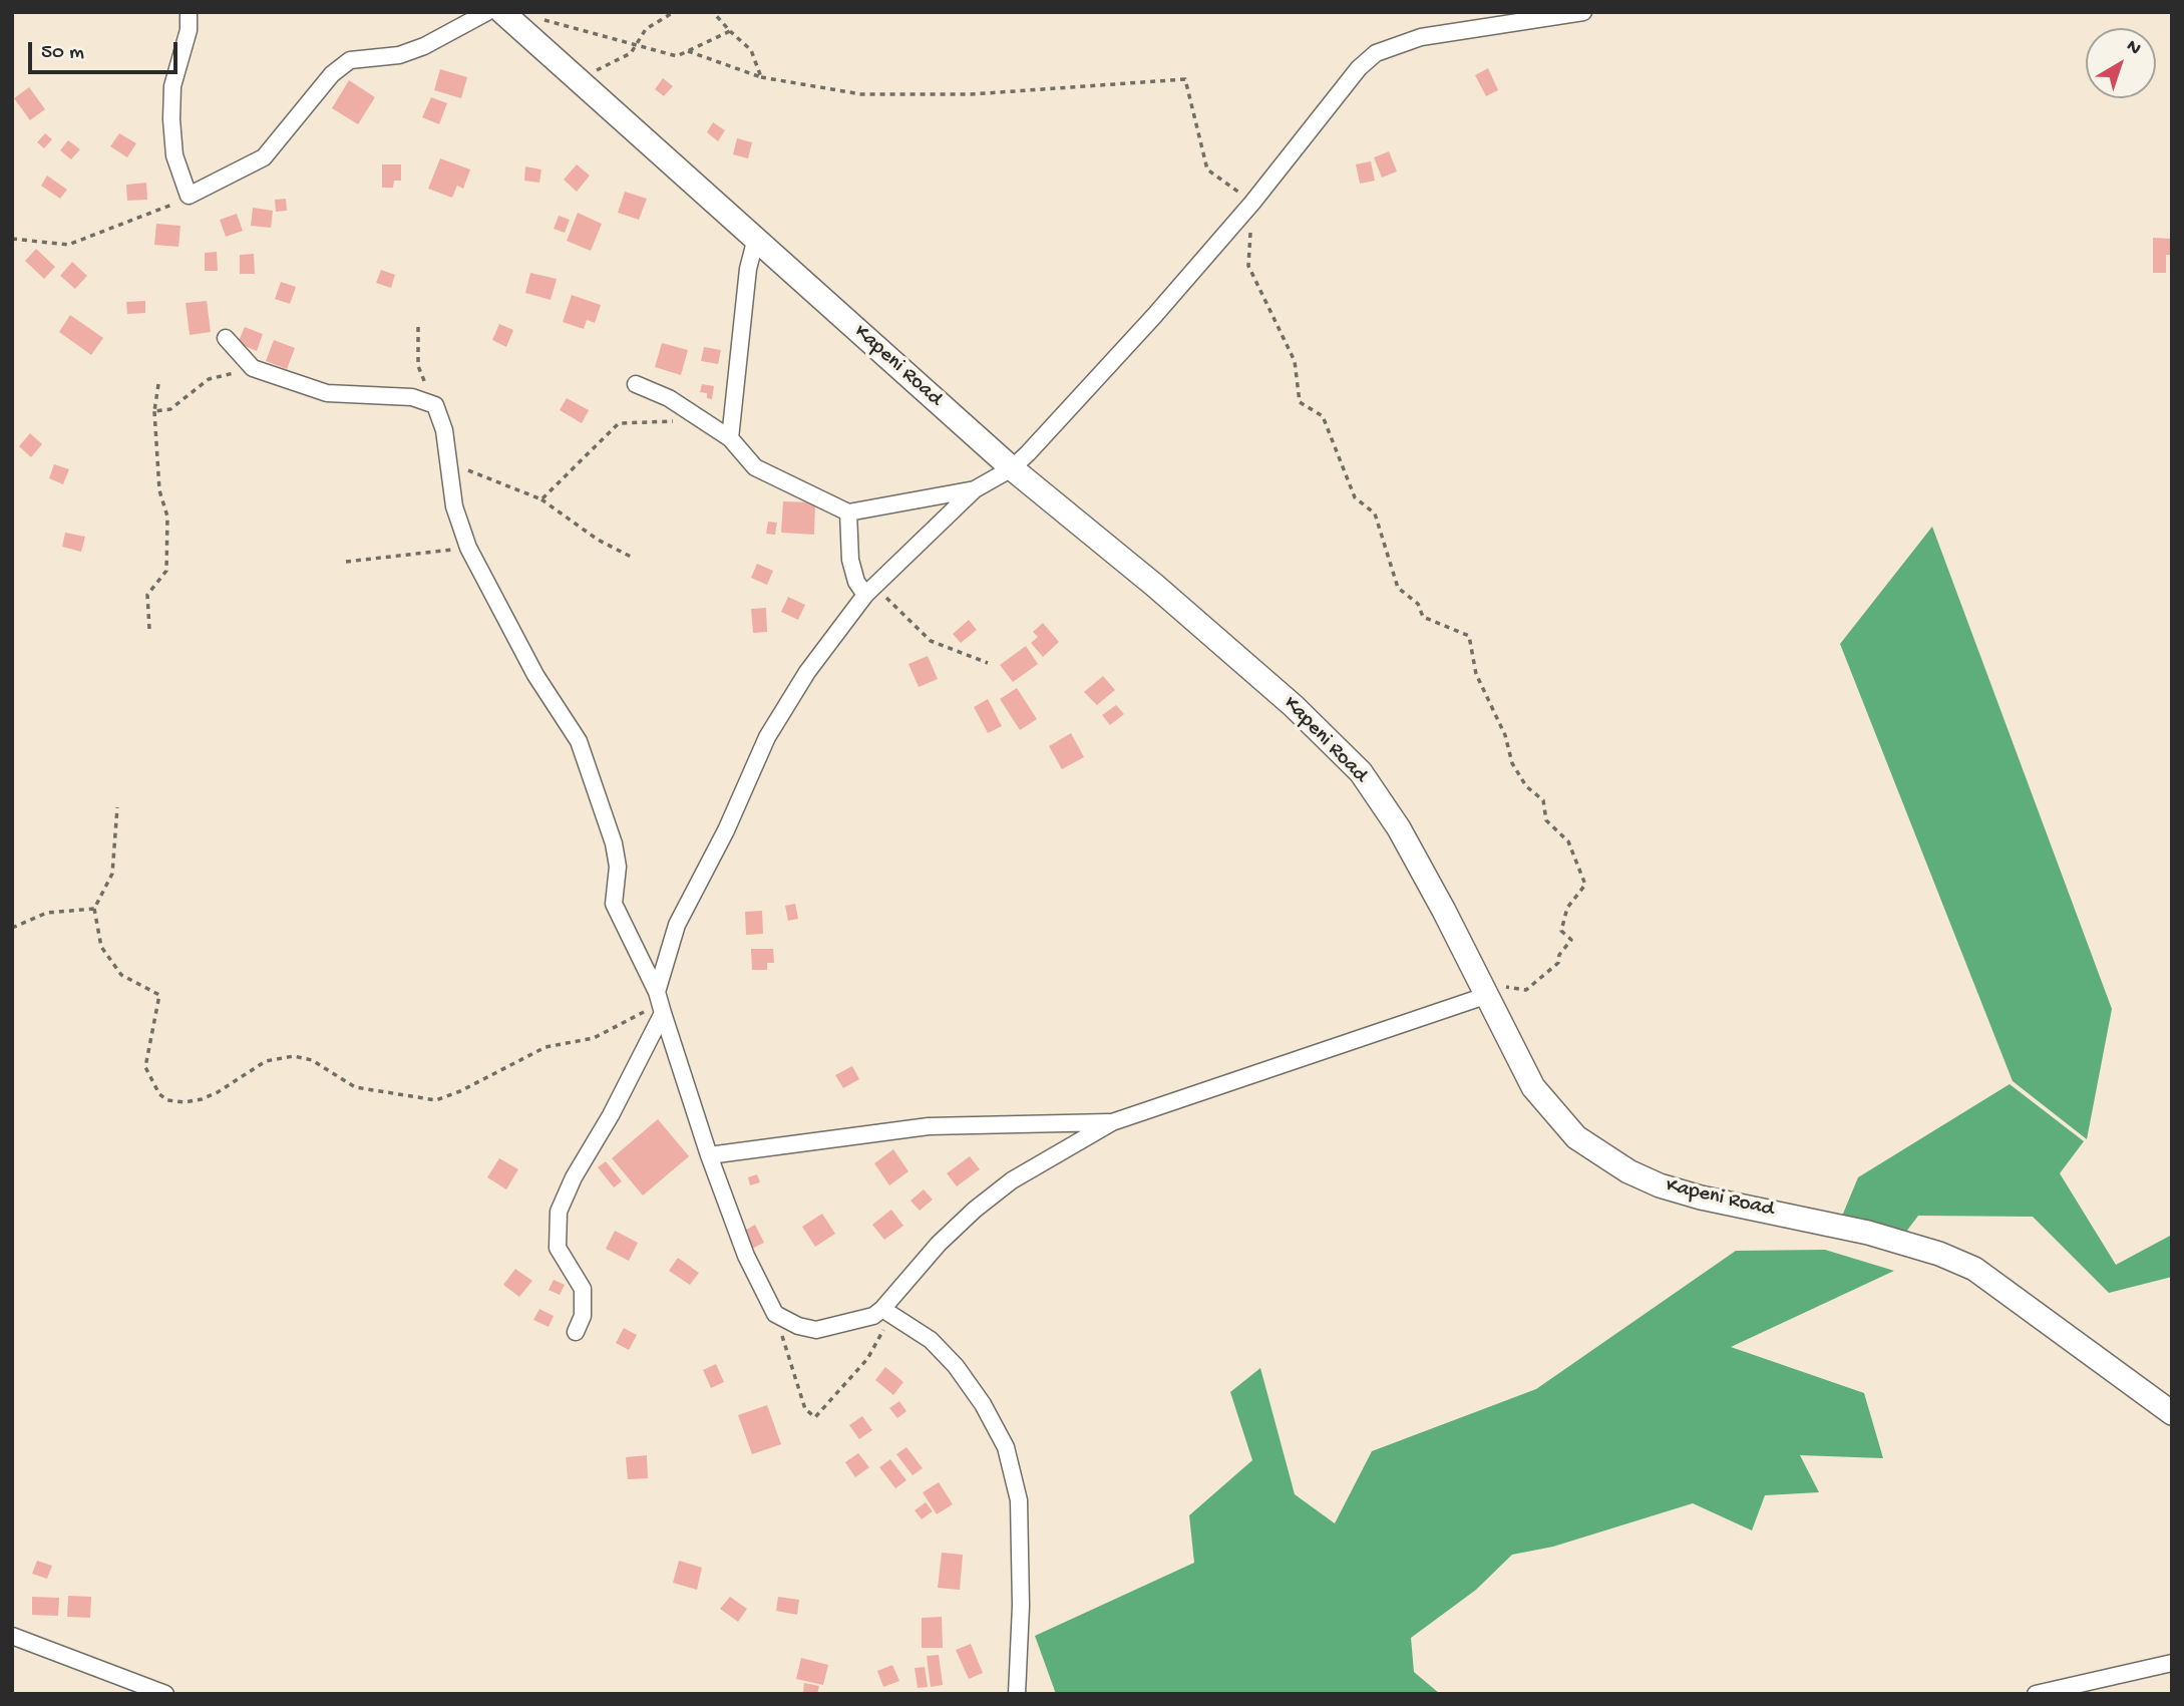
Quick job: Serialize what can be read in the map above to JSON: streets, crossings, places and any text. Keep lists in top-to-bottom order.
{
  "streets": {
    "main road": ["Kapeni Road"]
  },
  "scale_bar": "50 m",
  "north": "top right"
}
